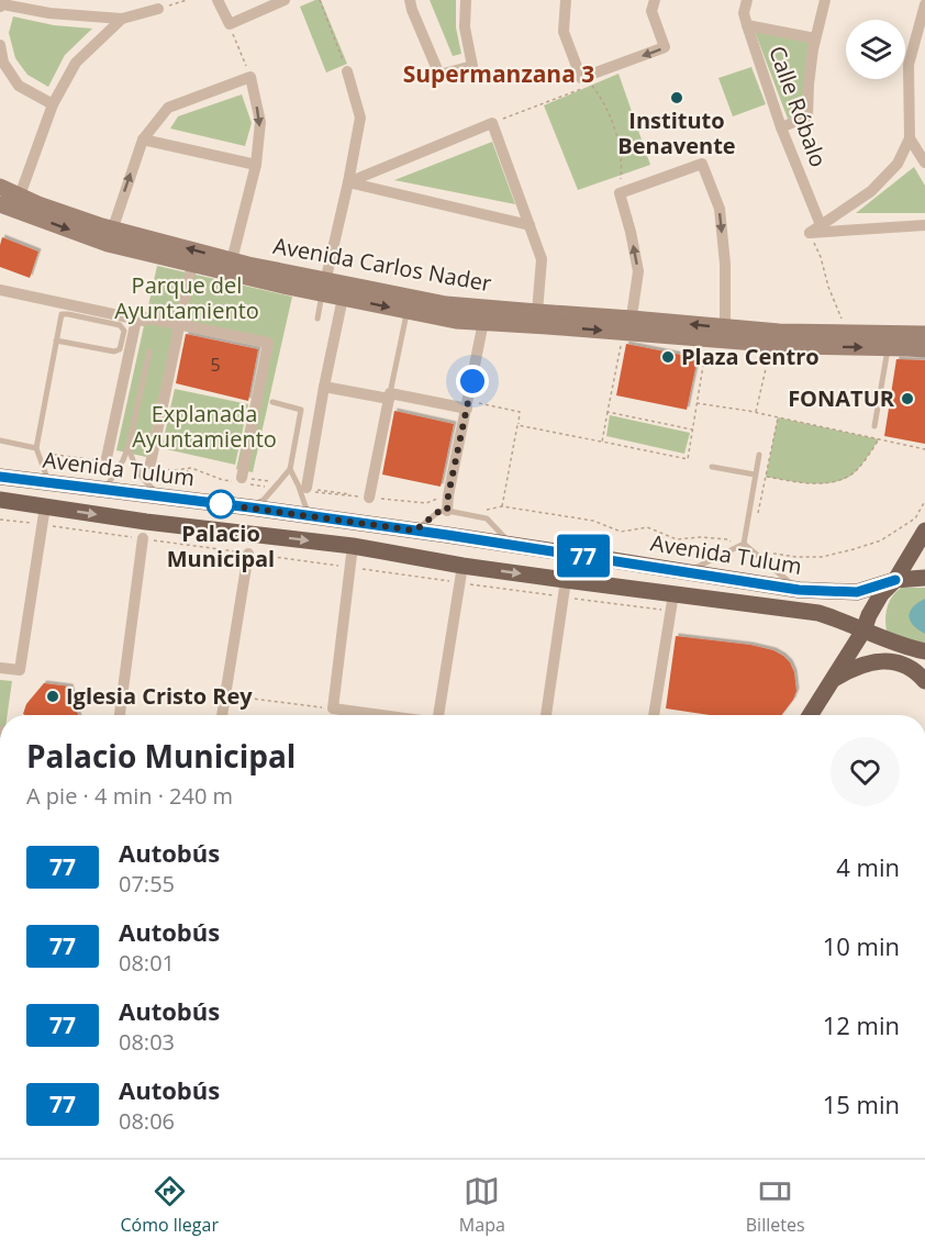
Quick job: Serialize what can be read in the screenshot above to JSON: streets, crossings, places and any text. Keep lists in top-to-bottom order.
{
  "streets": {
    "main road": ["Avenida Tulum"],
    "street": ["Calle Róbalo", "Avenida Carlos Nader"]
  },
  "districts": ["Supermanzana 3"],
  "parks": ["Parque del Ayuntamiento", "Explanada Ayuntamiento"],
  "places": [
    "Instituto Benavente",
    "Plaza Centro",
    "FONATUR",
    "Palacio Municipal",
    "Iglesia Cristo Rey"
  ],
  "lines": ["bus line 77"],
  "house_numbers": ["5"],
  "page": {
    "on_map": "77",
    "heading": ["Palacio Municipal", "A pie · 4 min · 240 m"],
    "list": [
      {
        "mark": "77",
        "name": "Autobús",
        "note": "07:55",
        "value": "4 min"
      },
      {
        "mark": "77",
        "name": "Autobús",
        "note": "08:01",
        "value": "10 min"
      },
      {
        "mark": "77",
        "name": "Autobús",
        "note": "08:03",
        "value": "12 min"
      },
      {
        "mark": "77",
        "name": "Autobús",
        "note": "08:06",
        "value": "15 min"
      }
    ],
    "tabs": ["Cómo llegar", "Mapa", "Billetes"]
  }
}
